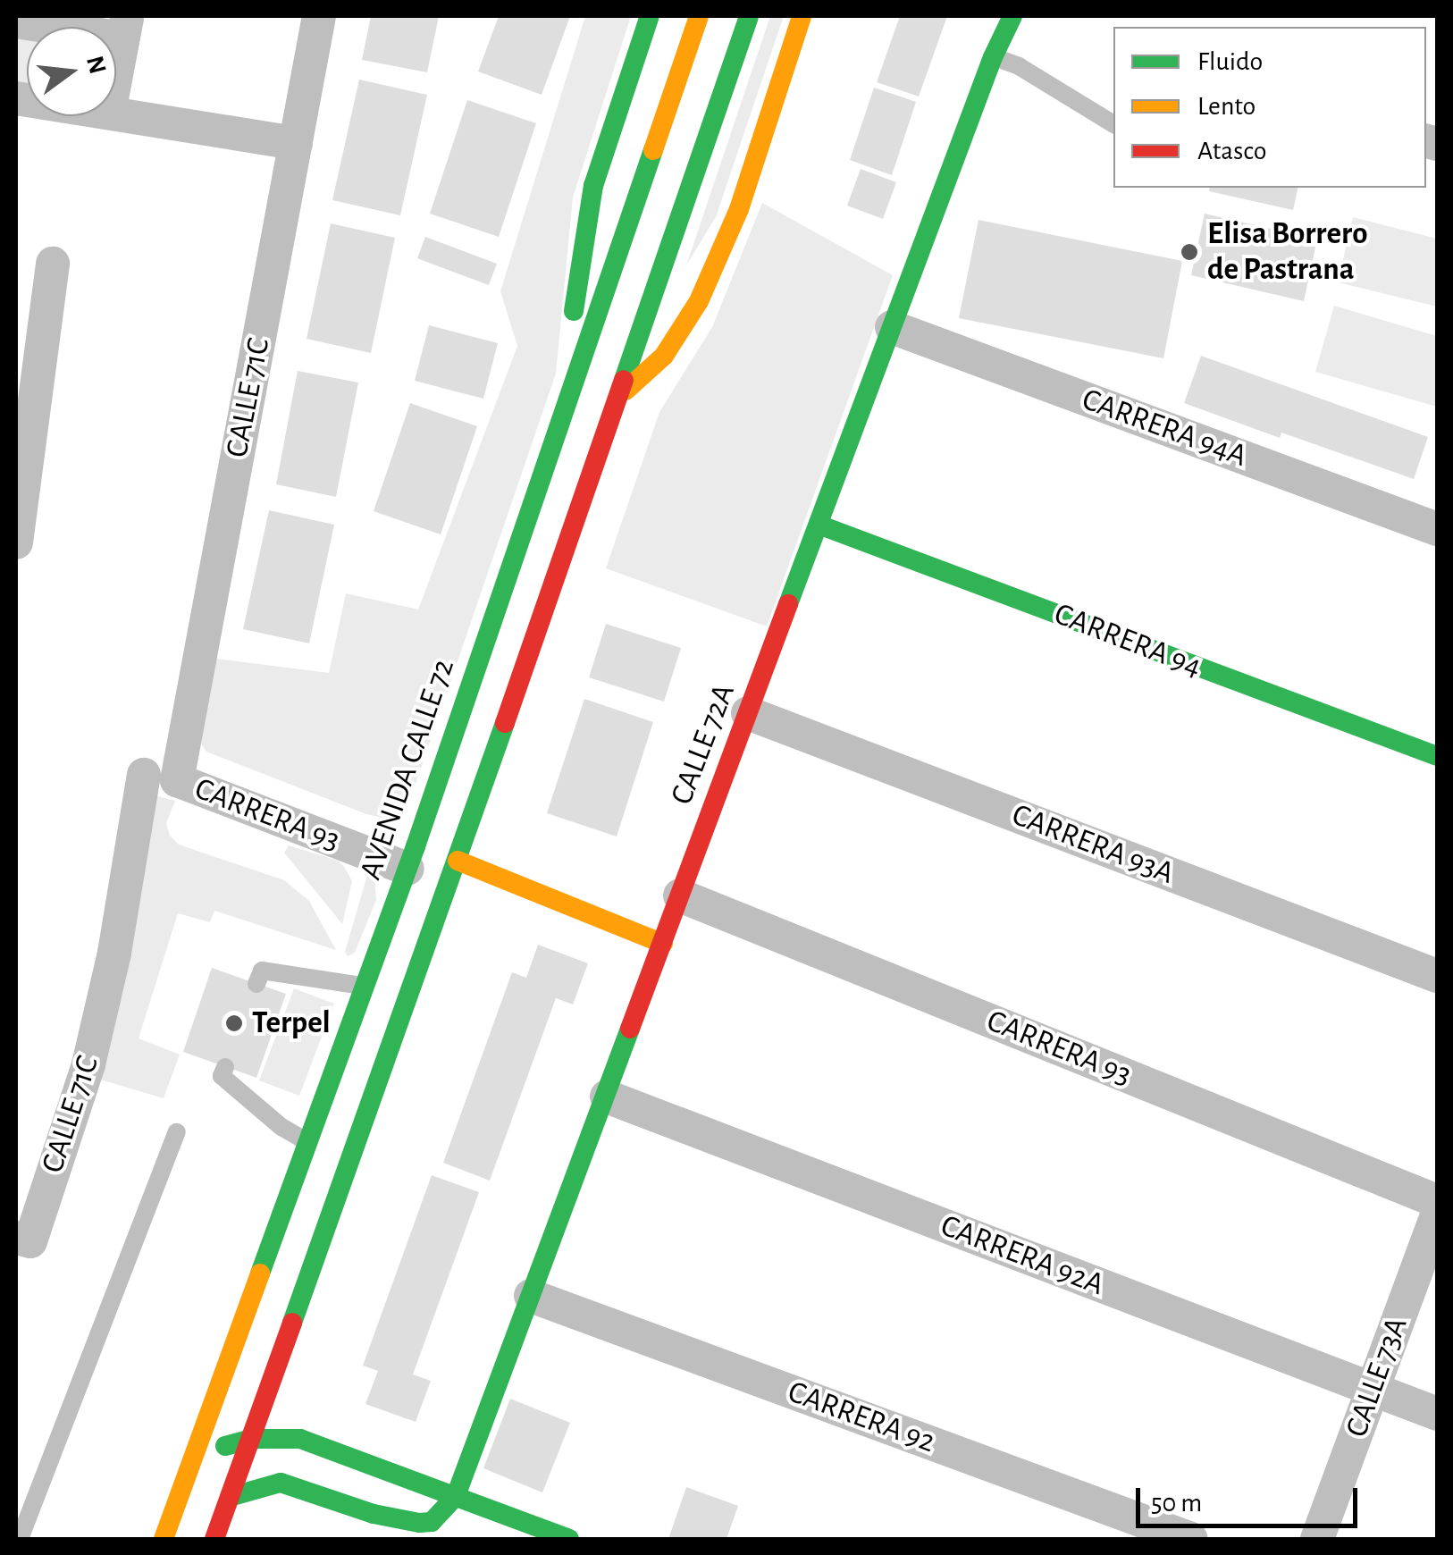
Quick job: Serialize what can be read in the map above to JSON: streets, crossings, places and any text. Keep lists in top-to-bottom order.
{
  "streets": {
    "main road": ["CARRERA 94", "CALLE 72A", "AVENIDA CALLE 72"],
    "street": [
      "CALLE 71C",
      "CARRERA 94A",
      "CARRERA 93",
      "CARRERA 93A",
      "CARRERA 92A",
      "CALLE 73A",
      "CARRERA 92"
    ]
  },
  "crossings": [
    ["CALLE 71C", "CARRERA 93"],
    ["CARRERA 94A", "CALLE 72A"],
    ["CARRERA 94", "CALLE 72A"],
    ["CALLE 72A", "CARRERA 93"],
    ["CALLE 72A", "CARRERA 93A"],
    ["CALLE 72A", "CARRERA 92A"],
    ["CALLE 72A", "CARRERA 92"],
    ["AVENIDA CALLE 72", "CARRERA 93"],
    ["CARRERA 92A", "CALLE 73A"]
  ],
  "places": ["Elisa Borrero de Pastrana", "Terpel"],
  "legend": ["Fluido", "Lento", "Atasco"],
  "scale_bar": "50 m",
  "north": "right"
}
